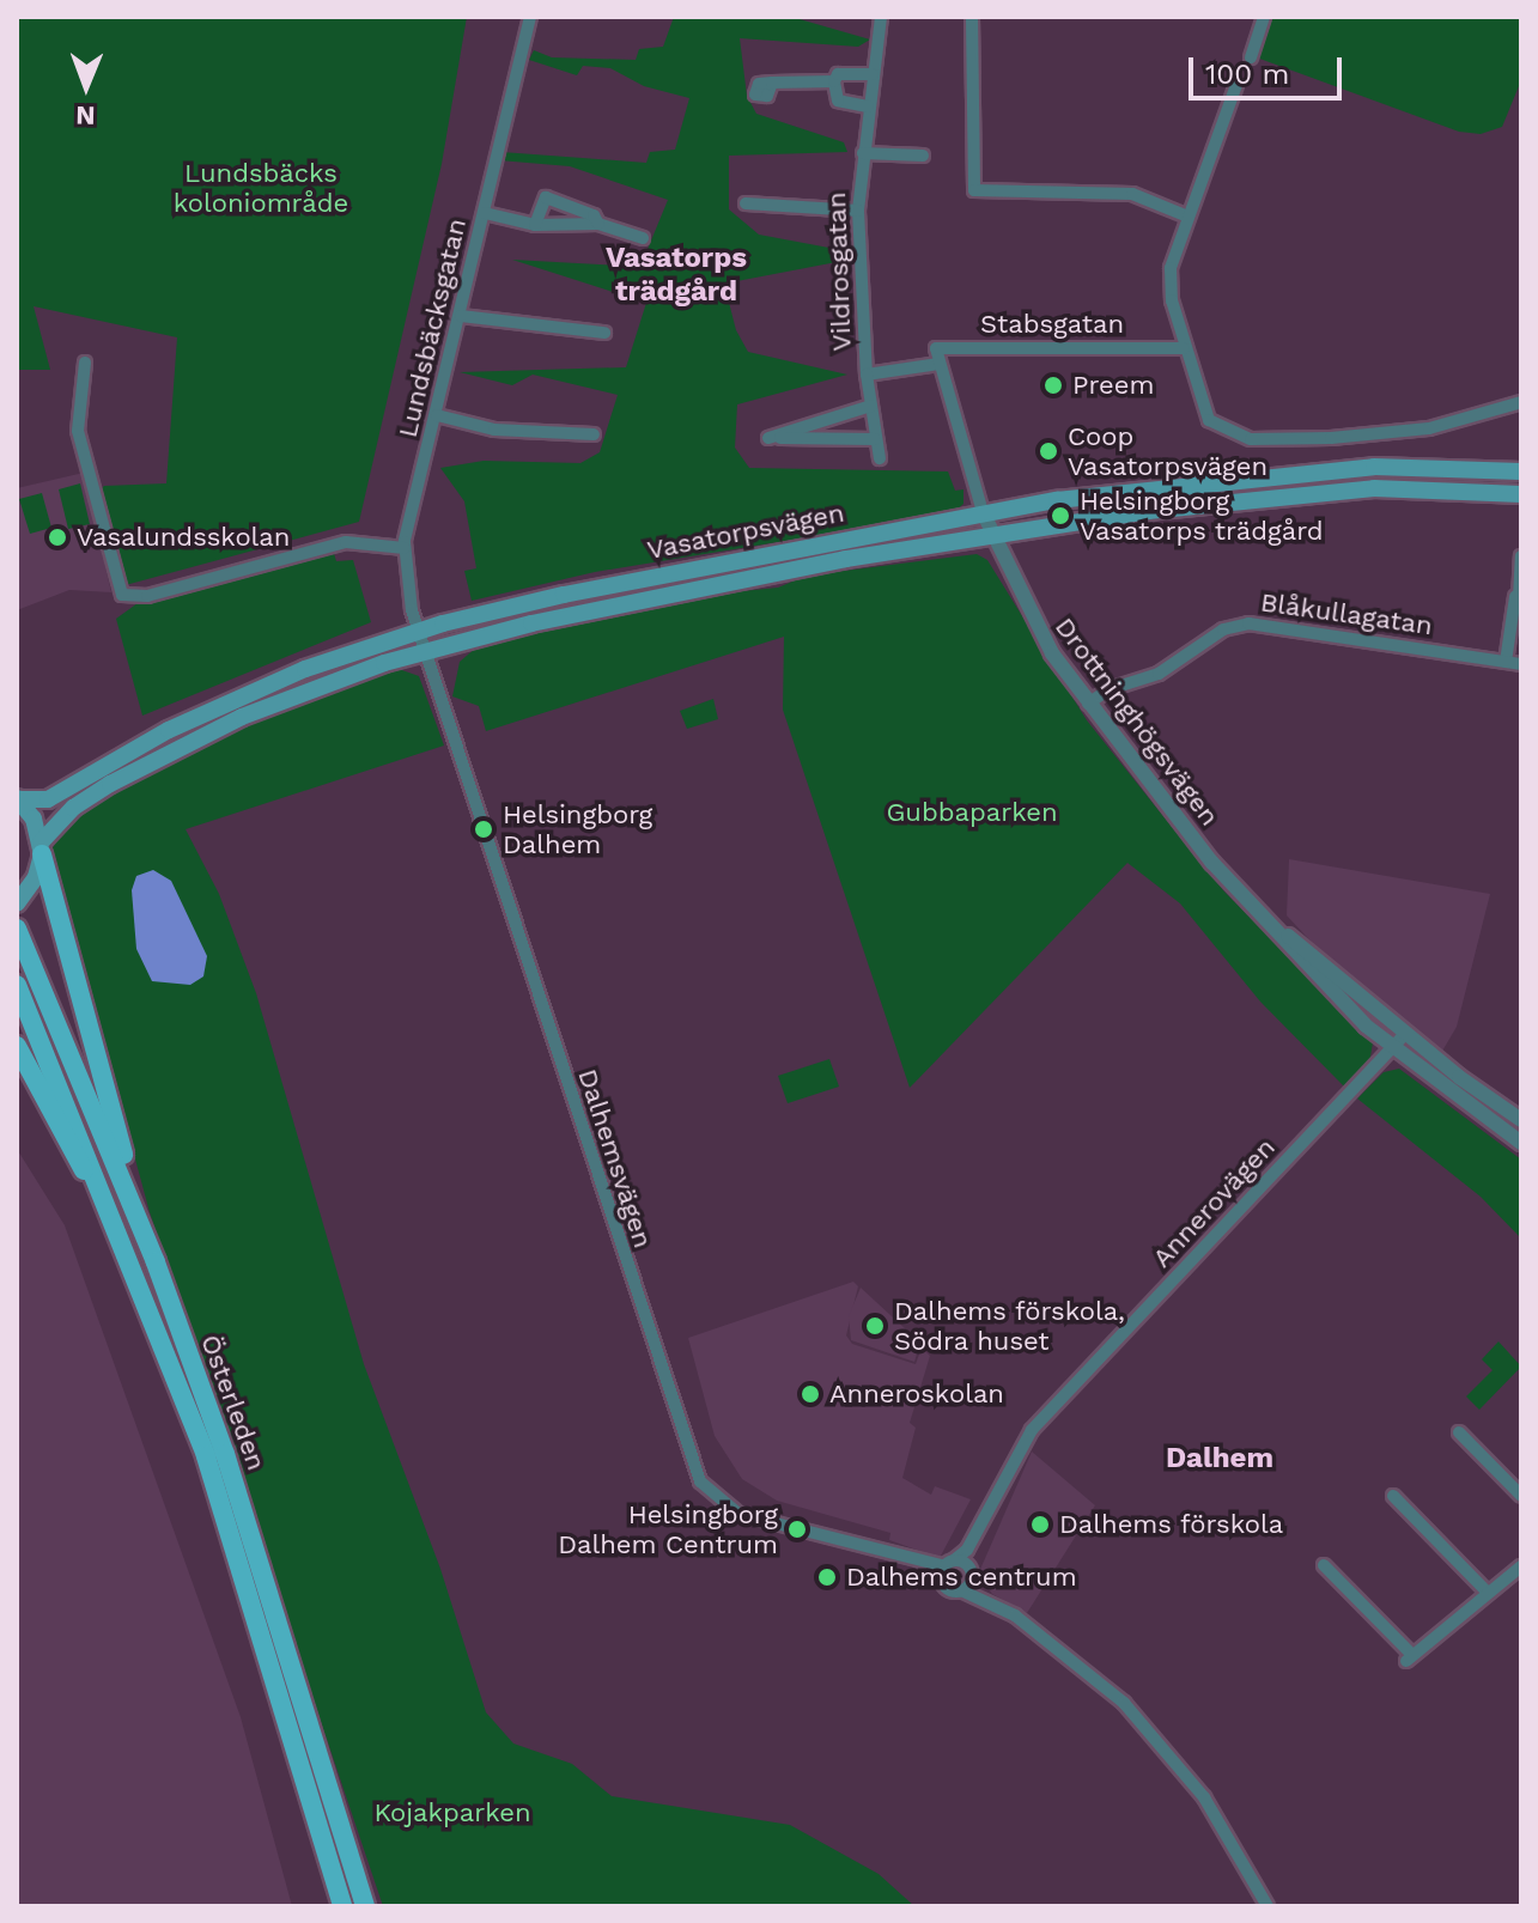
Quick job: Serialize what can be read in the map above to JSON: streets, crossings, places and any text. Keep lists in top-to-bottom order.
{
  "streets": {
    "main road": ["Vasatorpsvägen", "Österleden"],
    "street": [
      "Vildrosgatan",
      "Stabsgatan",
      "Lundsbäcksgatan",
      "Blåkullagatan",
      "Drottninghögsvägen",
      "Dalhemsvägen",
      "Annerovägen"
    ]
  },
  "crossings": [
    ["Vildrosgatan", "Stabsgatan"],
    ["Lundsbäcksgatan", "Vasatorpsvägen"],
    ["Lundsbäcksgatan", "Dalhemsvägen"],
    ["Vasatorpsvägen", "Drottninghögsvägen"],
    ["Vasatorpsvägen", "Dalhemsvägen"],
    ["Blåkullagatan", "Drottninghögsvägen"],
    ["Drottninghögsvägen", "Annerovägen"],
    ["Dalhemsvägen", "Annerovägen"]
  ],
  "districts": ["Vasatorps trädgård", "Dalhem"],
  "parks": ["Lundsbäcks koloniområde", "Gubbaparken", "Kojakparken"],
  "places": [
    "Preem",
    "Coop Vasatorpsvägen",
    "Helsingborg Vasatorps trädgård",
    "Vasalundsskolan",
    "Helsingborg Dalhem",
    "Dalhems förskola, Södra huset",
    "Anneroskolan",
    "Dalhems förskola",
    "Helsingborg Dalhem Centrum",
    "Dalhems centrum"
  ],
  "scale_bar": "100 m",
  "north": "bottom"
}
